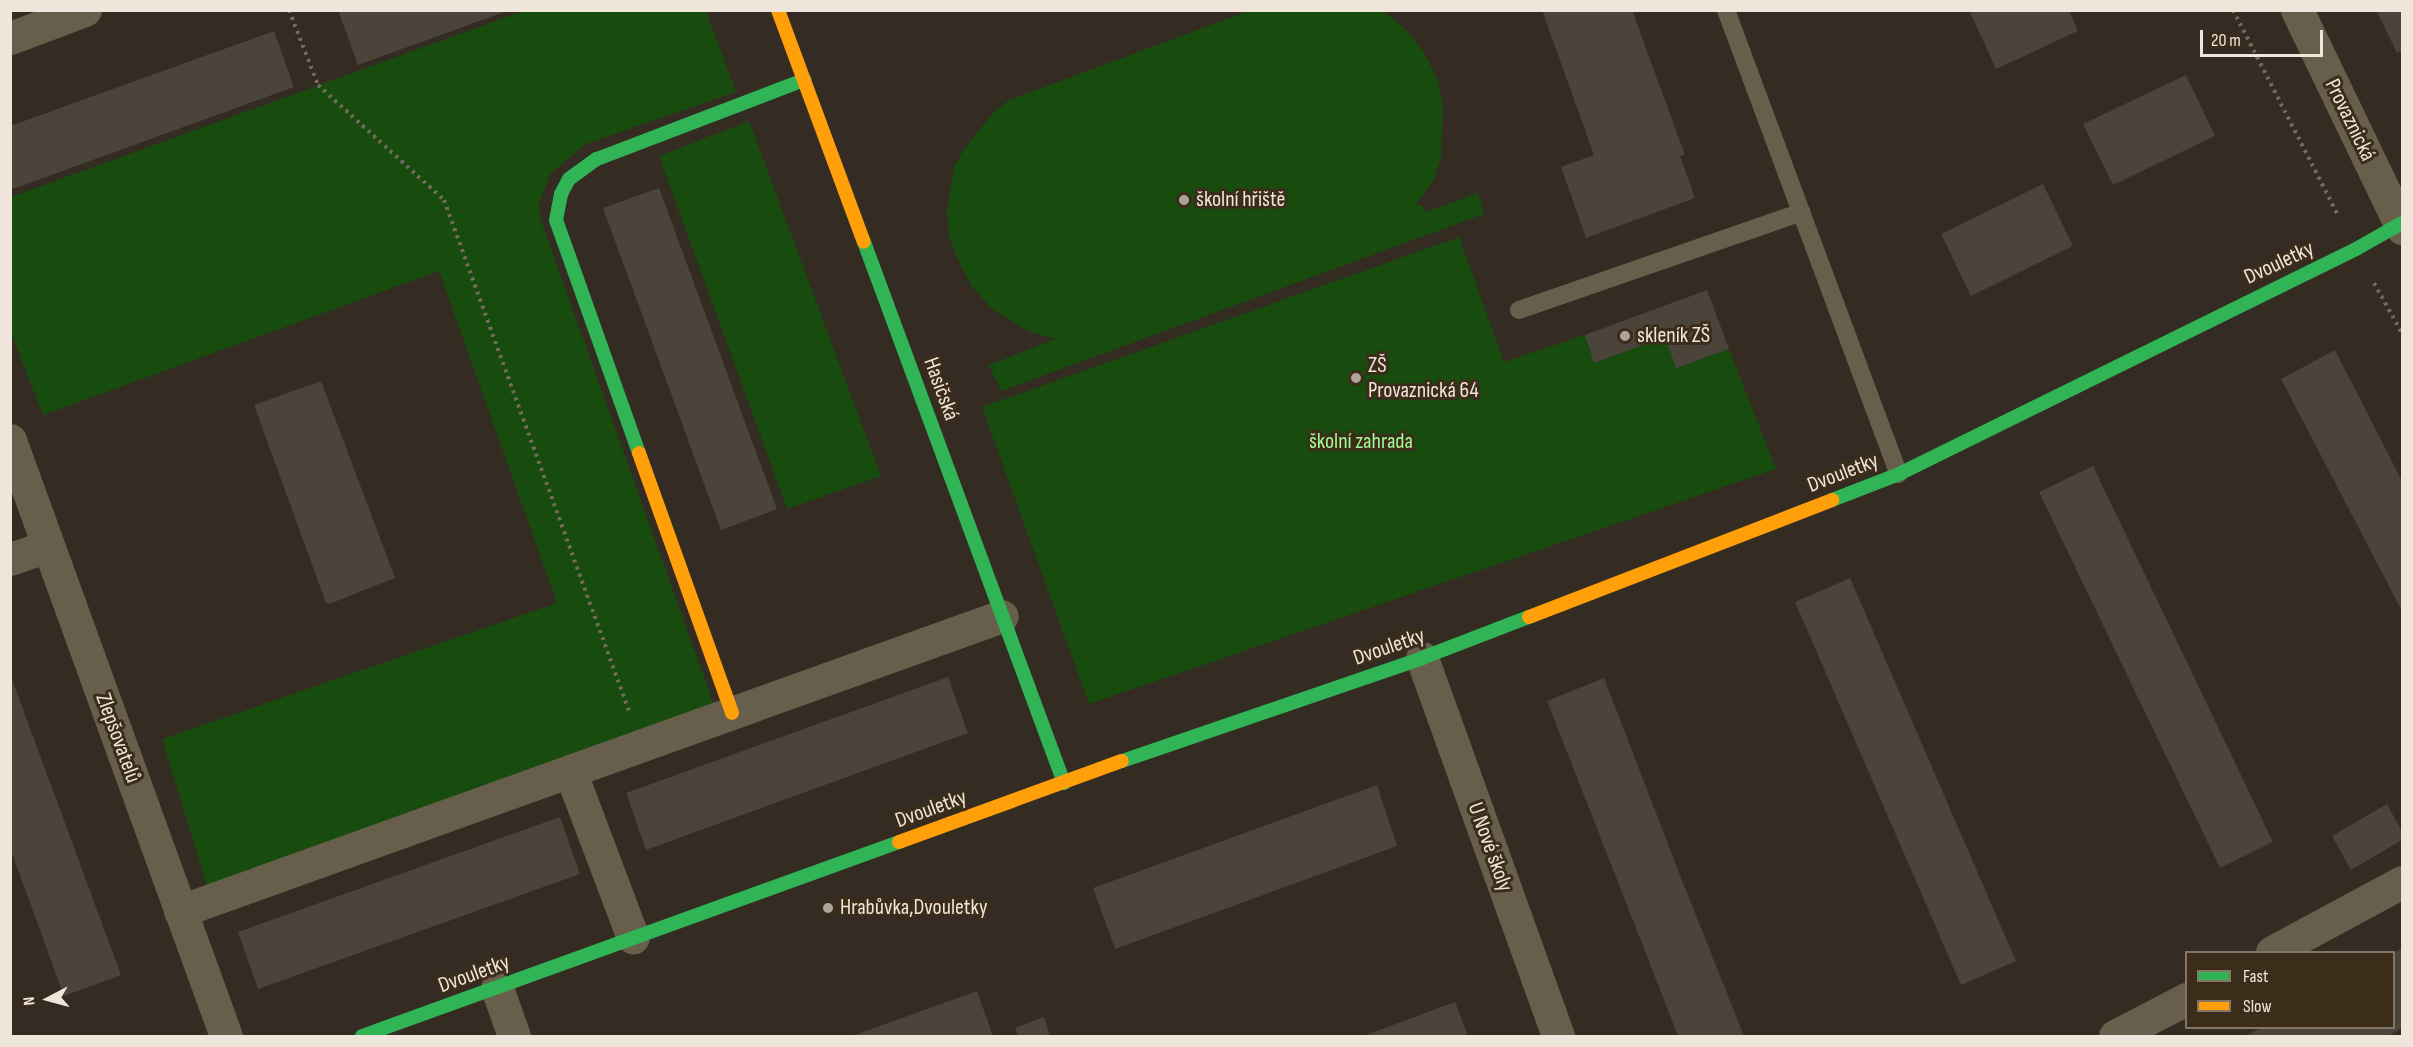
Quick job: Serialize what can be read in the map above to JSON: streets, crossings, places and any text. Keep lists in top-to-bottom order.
{
  "streets": {
    "street": [
      "Provaznická",
      "Dvouletky",
      "Hasičská",
      "Zlepšovatelů",
      "U Nové školy"
    ]
  },
  "crossings": [
    ["Provaznická", "Dvouletky"],
    ["Dvouletky", "Hasičská"],
    ["Dvouletky", "U Nové školy"]
  ],
  "parks": ["školní zahrada"],
  "places": [
    "školní hřiště",
    "skleník ZŠ",
    "ZŠ Provaznická 64",
    "Hrabůvka,Dvouletky"
  ],
  "legend": ["Fast", "Slow"],
  "scale_bar": "20 m",
  "north": "left"
}
